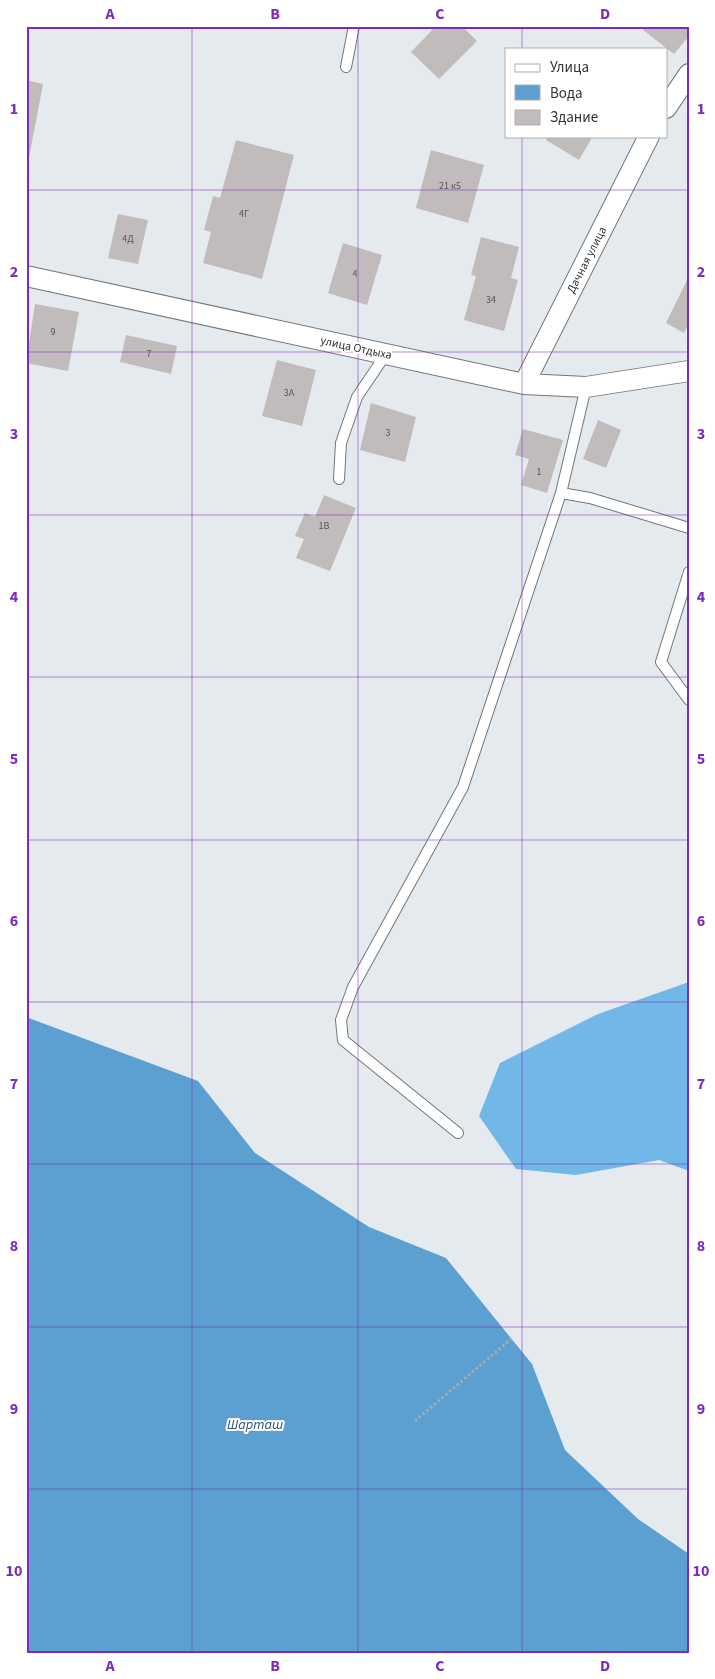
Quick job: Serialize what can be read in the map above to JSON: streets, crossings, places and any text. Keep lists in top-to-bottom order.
{
  "streets": {
    "street": ["Дачная улица", "улица Отдыха"]
  },
  "crossings": [
    ["Дачная улица", "улица Отдыха"]
  ],
  "water": ["Шарташ"],
  "house_numbers": [
    "21 к5",
    "4Г",
    "4Д",
    "4",
    "34",
    "9",
    "7",
    "3А",
    "3",
    "1",
    "1В"
  ],
  "legend": ["Улица", "Вода", "Здание"],
  "grid": {
    "columns": [
      "A",
      "B",
      "C",
      "D"
    ],
    "rows": [
      "1",
      "2",
      "3",
      "4",
      "5",
      "6",
      "7",
      "8",
      "9",
      "10"
    ]
  }
}
